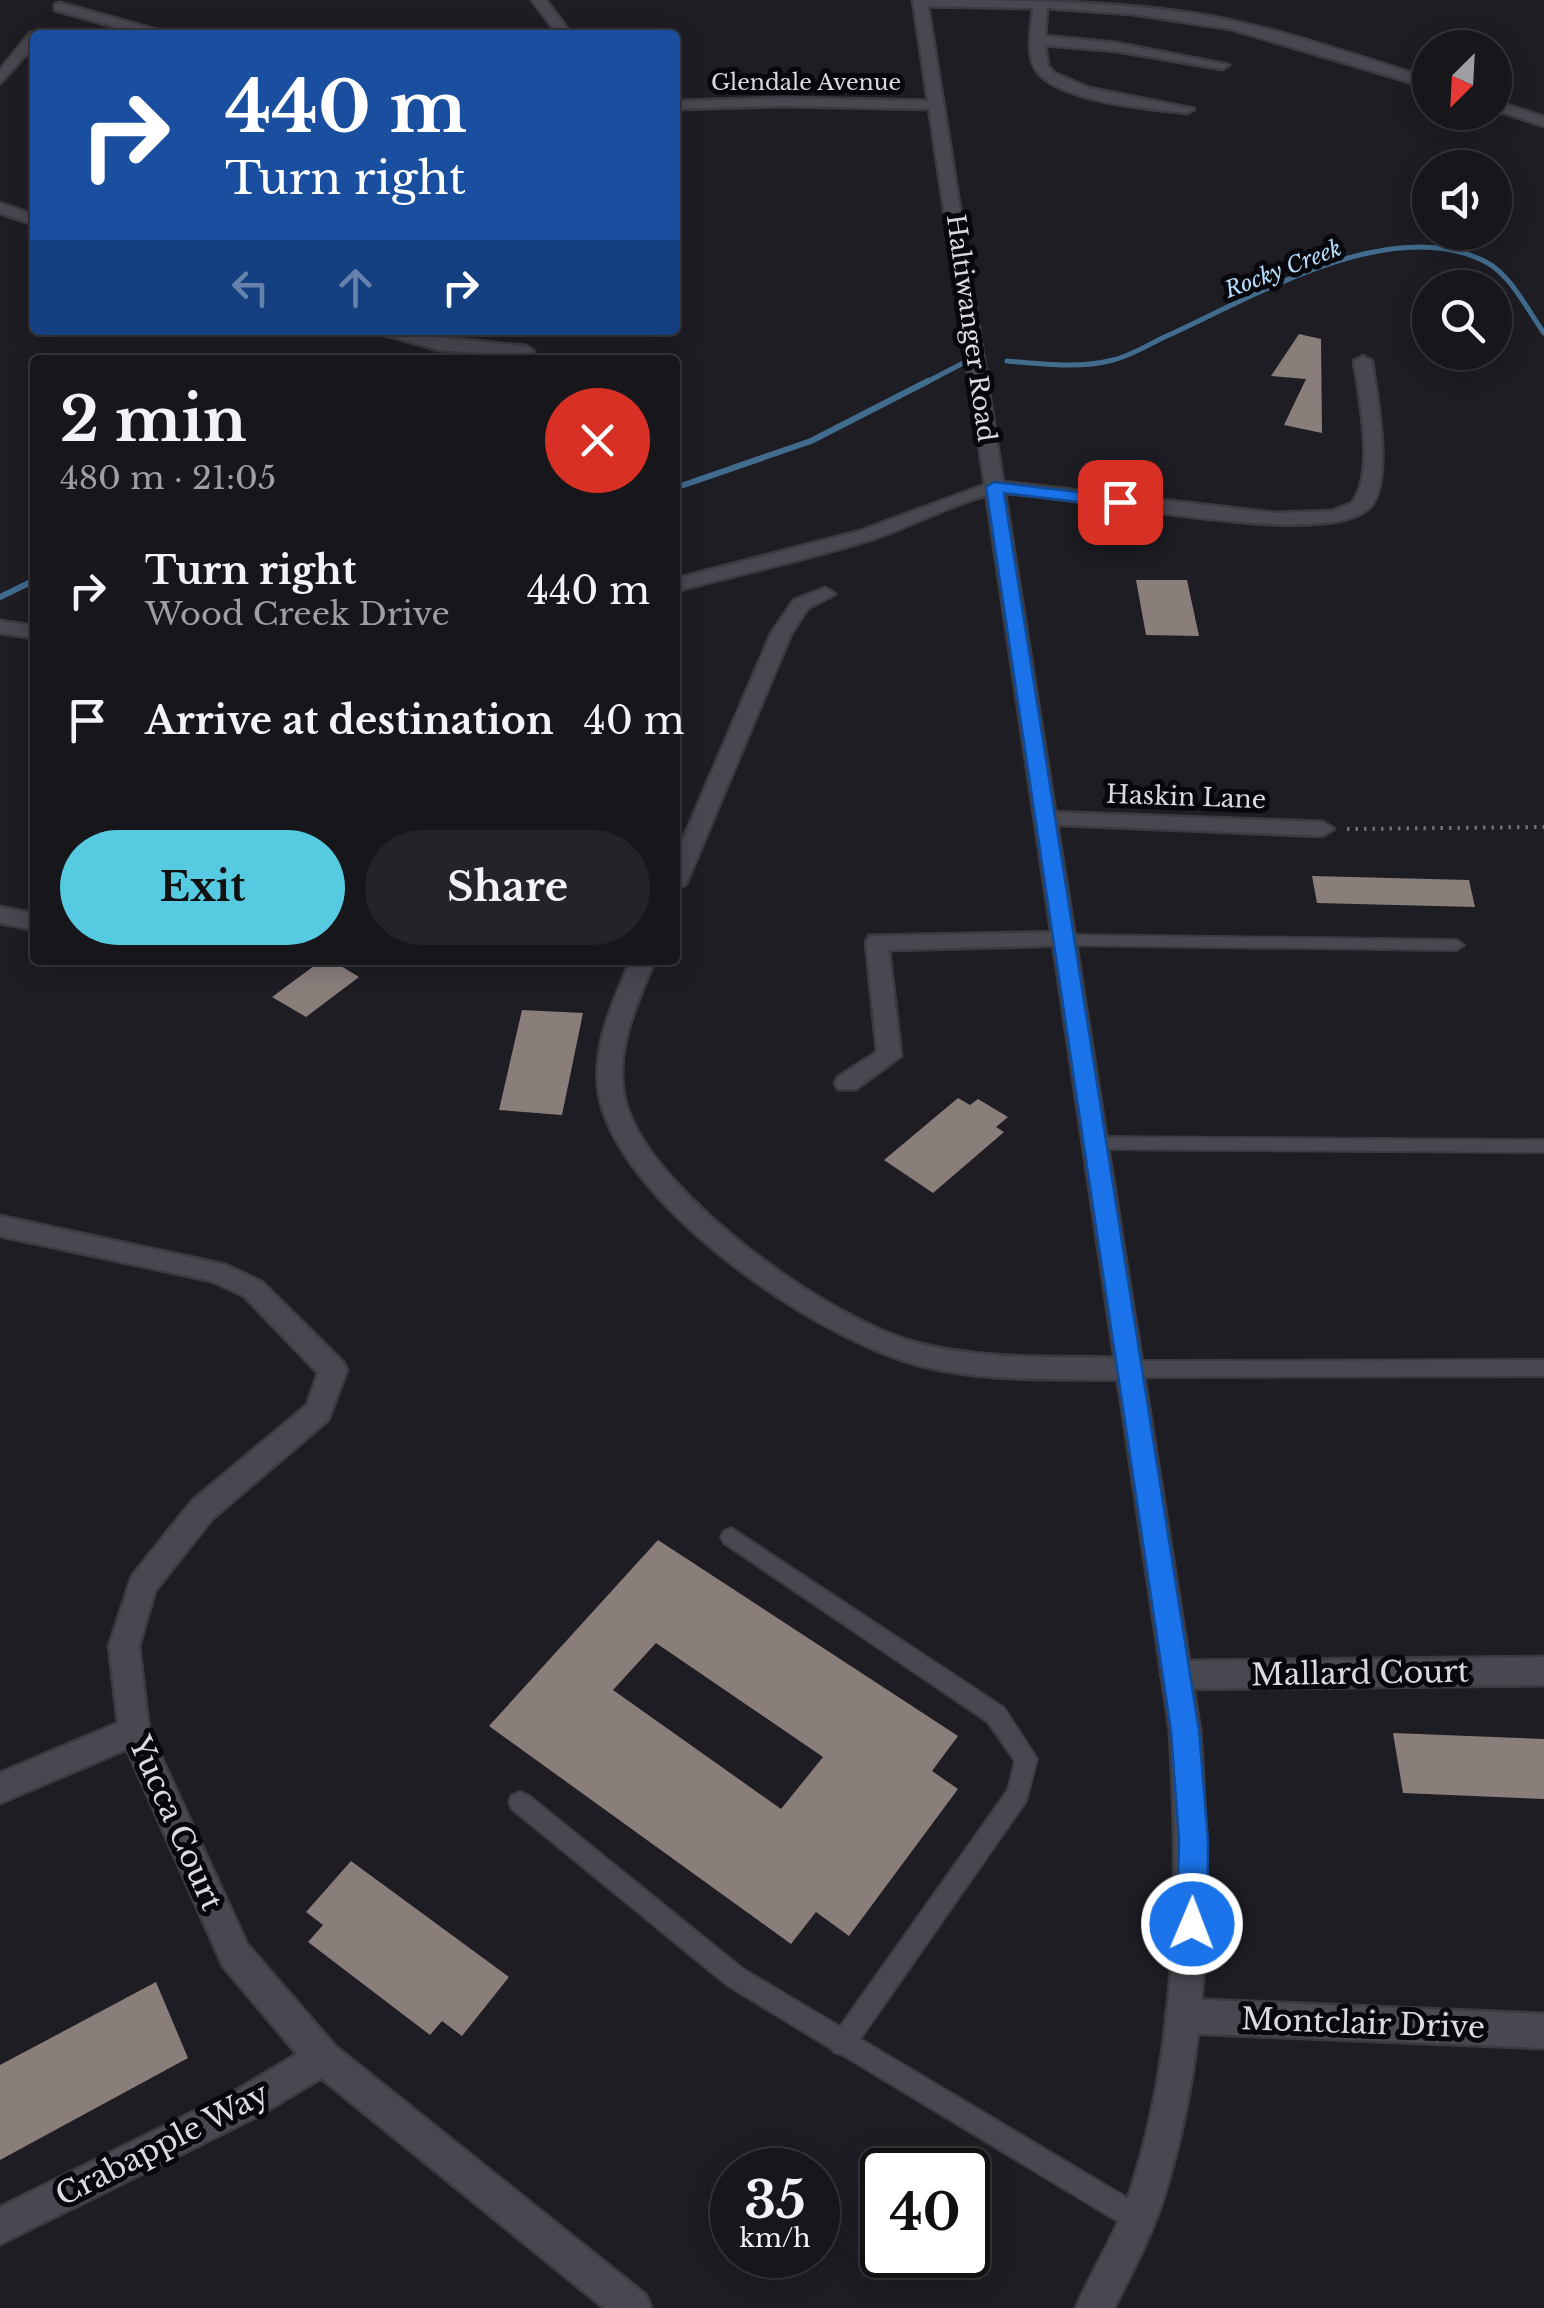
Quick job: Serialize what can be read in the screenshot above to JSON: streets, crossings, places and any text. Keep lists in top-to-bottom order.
{
  "streets": {
    "street": [
      "Glendale Avenue",
      "Haltiwanger Road",
      "Haskin Lane",
      "Mallard Court",
      "Yucca Court",
      "Montclair Drive",
      "Crabapple Way"
    ]
  },
  "crossings": [
    ["Glendale Avenue", "Haltiwanger Road"],
    ["Haltiwanger Road", "Haskin Lane"],
    ["Haltiwanger Road", "Mallard Court"],
    ["Haltiwanger Road", "Montclair Drive"],
    ["Yucca Court", "Crabapple Way"]
  ],
  "water": ["Rocky Creek"],
  "north": "bottom left",
  "page": {
    "turn": ["440 m", "Turn right"],
    "heading": ["2 min", "480 m · 21:05"],
    "list": [
      {
        "name": "Turn right",
        "note": "Wood Creek Drive",
        "value": "440 m"
      },
      {
        "name": "Arrive at destination",
        "value": "40 m"
      }
    ],
    "buttons": ["Exit", "Share"],
    "speed": "35 km/h",
    "limit": "40"
  }
}
